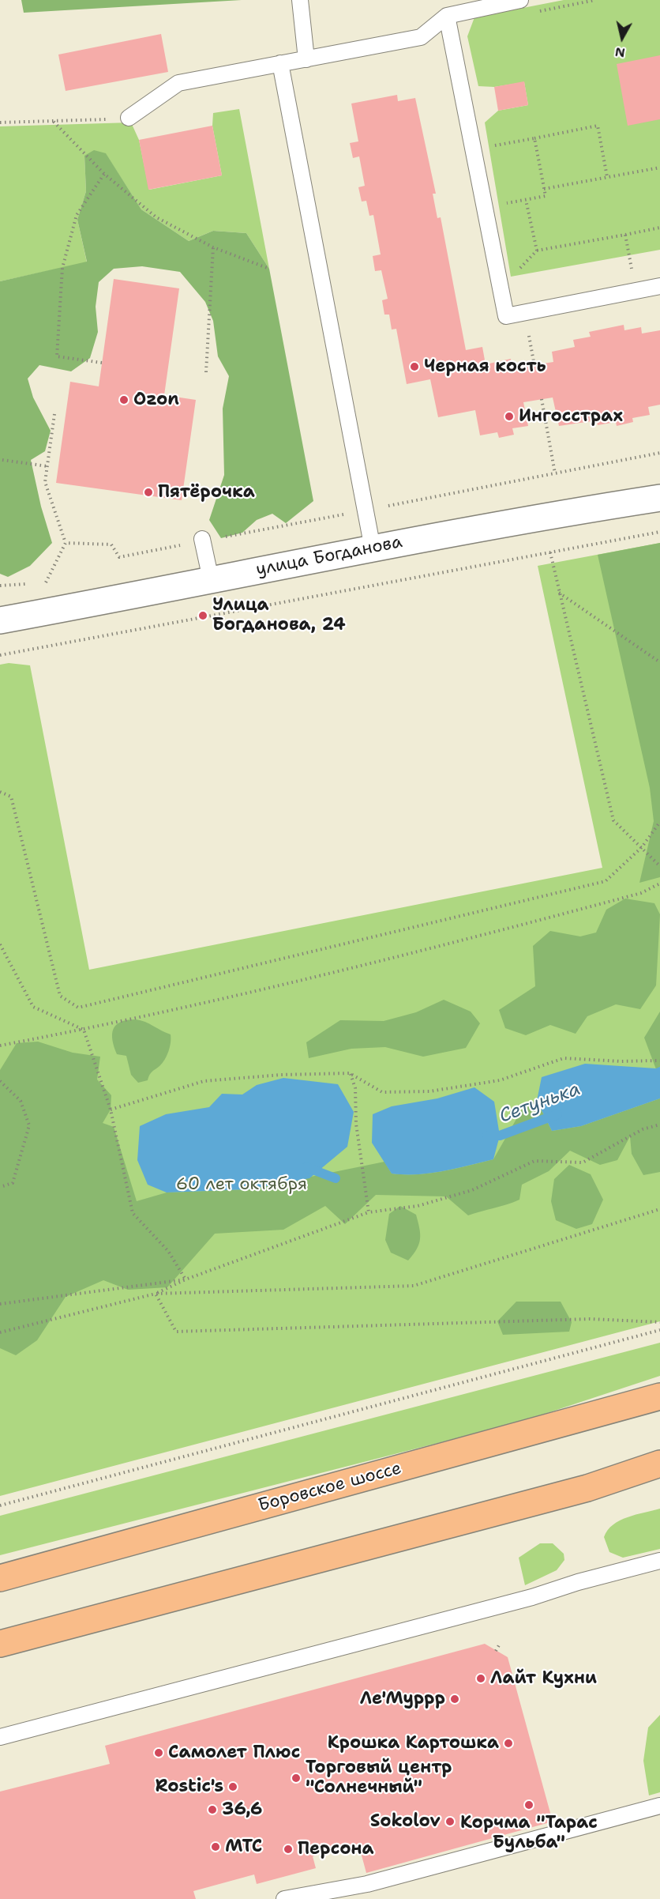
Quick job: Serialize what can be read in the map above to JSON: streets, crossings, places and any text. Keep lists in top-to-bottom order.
{
  "streets": {
    "main road": ["Боровское шоссе"],
    "street": ["улица Богданова"]
  },
  "water": ["Сетунька"],
  "parks": ["60 лет октября"],
  "places": [
    "Черная кость",
    "Ozon",
    "Ингосстрах",
    "Пятёрочка",
    "Улица Богданова, 24",
    "Лайт Кухни",
    "Ле'Муррр",
    "Крошка Картошка",
    "Самолет Плюс",
    "Торговый центр \"Солнечный\"",
    "Rostic's",
    "Корчма \"Тарас Бульба\"",
    "36,6",
    "Sokolov",
    "МТС",
    "Персона"
  ],
  "north": "bottom"
}
